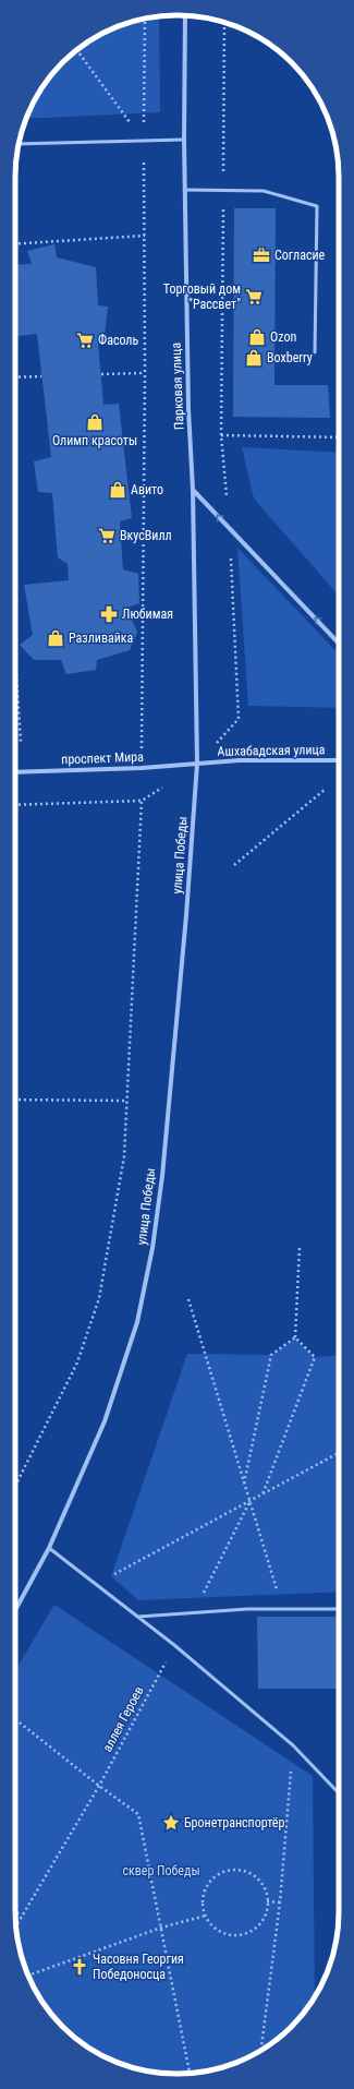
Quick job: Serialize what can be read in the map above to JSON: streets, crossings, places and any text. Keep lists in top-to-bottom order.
{
  "streets": {
    "street": [
      "Парковая улица",
      "Ашхабадская улица",
      "проспект Мира",
      "улица Победы"
    ],
    "path": ["аллея Героев"]
  },
  "crossings": [
    ["Парковая улица", "Ашхабадская улица"],
    ["Парковая улица", "проспект Мира"],
    ["Парковая улица", "улица Победы"],
    ["Ашхабадская улица", "проспект Мира"],
    ["Ашхабадская улица", "улица Победы"],
    ["проспект Мира", "улица Победы"]
  ],
  "parks": ["сквер Победы"],
  "places": {
    "office": ["Согласие"],
    "supermarket": ["Торговый дом \"Рассвет\"", "Фасоль", "ВкусВилл"],
    "shop": [
      "Ozon",
      "Boxberry",
      "Олимп красоты",
      "Авито",
      "Разливайка"
    ],
    "pharmacy": ["Любимая"],
    "place": ["Бронетранспортёр"],
    "church": ["Часовня Георгия Победоносца"]
  }
}
